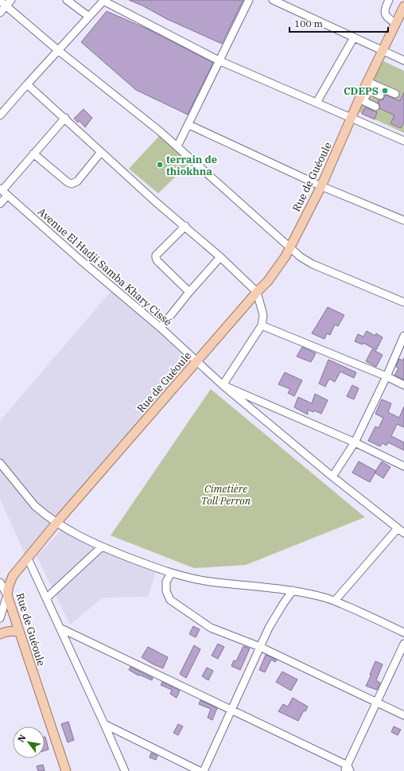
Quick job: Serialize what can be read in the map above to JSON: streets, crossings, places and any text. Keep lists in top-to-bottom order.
{
  "streets": {
    "main road": ["Rue de Guéoule"],
    "street": ["Avenue El Hadji Samba Khary Cissé"]
  },
  "crossings": [
    ["Rue de Guéoule", "Avenue El Hadji Samba Khary Cissé"]
  ],
  "parks": ["Cimetière Toll Perron"],
  "places": ["CDEPS", "terrain de thiokhna"],
  "scale_bar": "100 m",
  "north": "top left"
}
